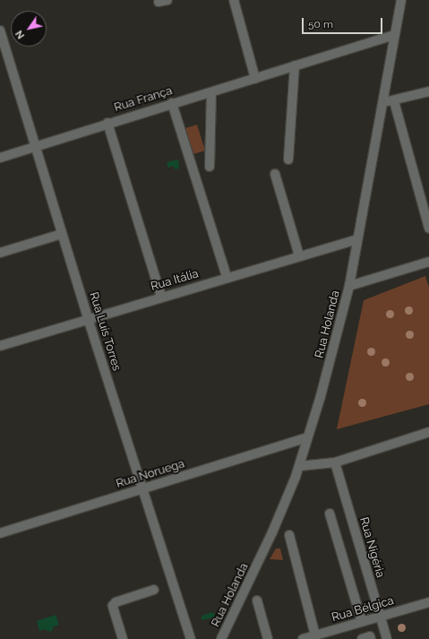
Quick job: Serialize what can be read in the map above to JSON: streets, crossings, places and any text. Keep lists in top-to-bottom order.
{
  "streets": {
    "street": [
      "Rua França",
      "Rua Itália",
      "Rua Holanda",
      "Rua Luís Torres",
      "Rua Noruega",
      "Rua Nigéria",
      "Rua Bélgica"
    ]
  },
  "crossings": [
    ["Rua França", "Rua Holanda"],
    ["Rua França", "Rua Luís Torres"],
    ["Rua Itália", "Rua Holanda"],
    ["Rua Itália", "Rua Luís Torres"],
    ["Rua Holanda", "Rua Noruega"],
    ["Rua Luís Torres", "Rua Noruega"],
    ["Rua Nigéria", "Rua Bélgica"]
  ],
  "scale_bar": "50 m",
  "north": "bottom left"
}
